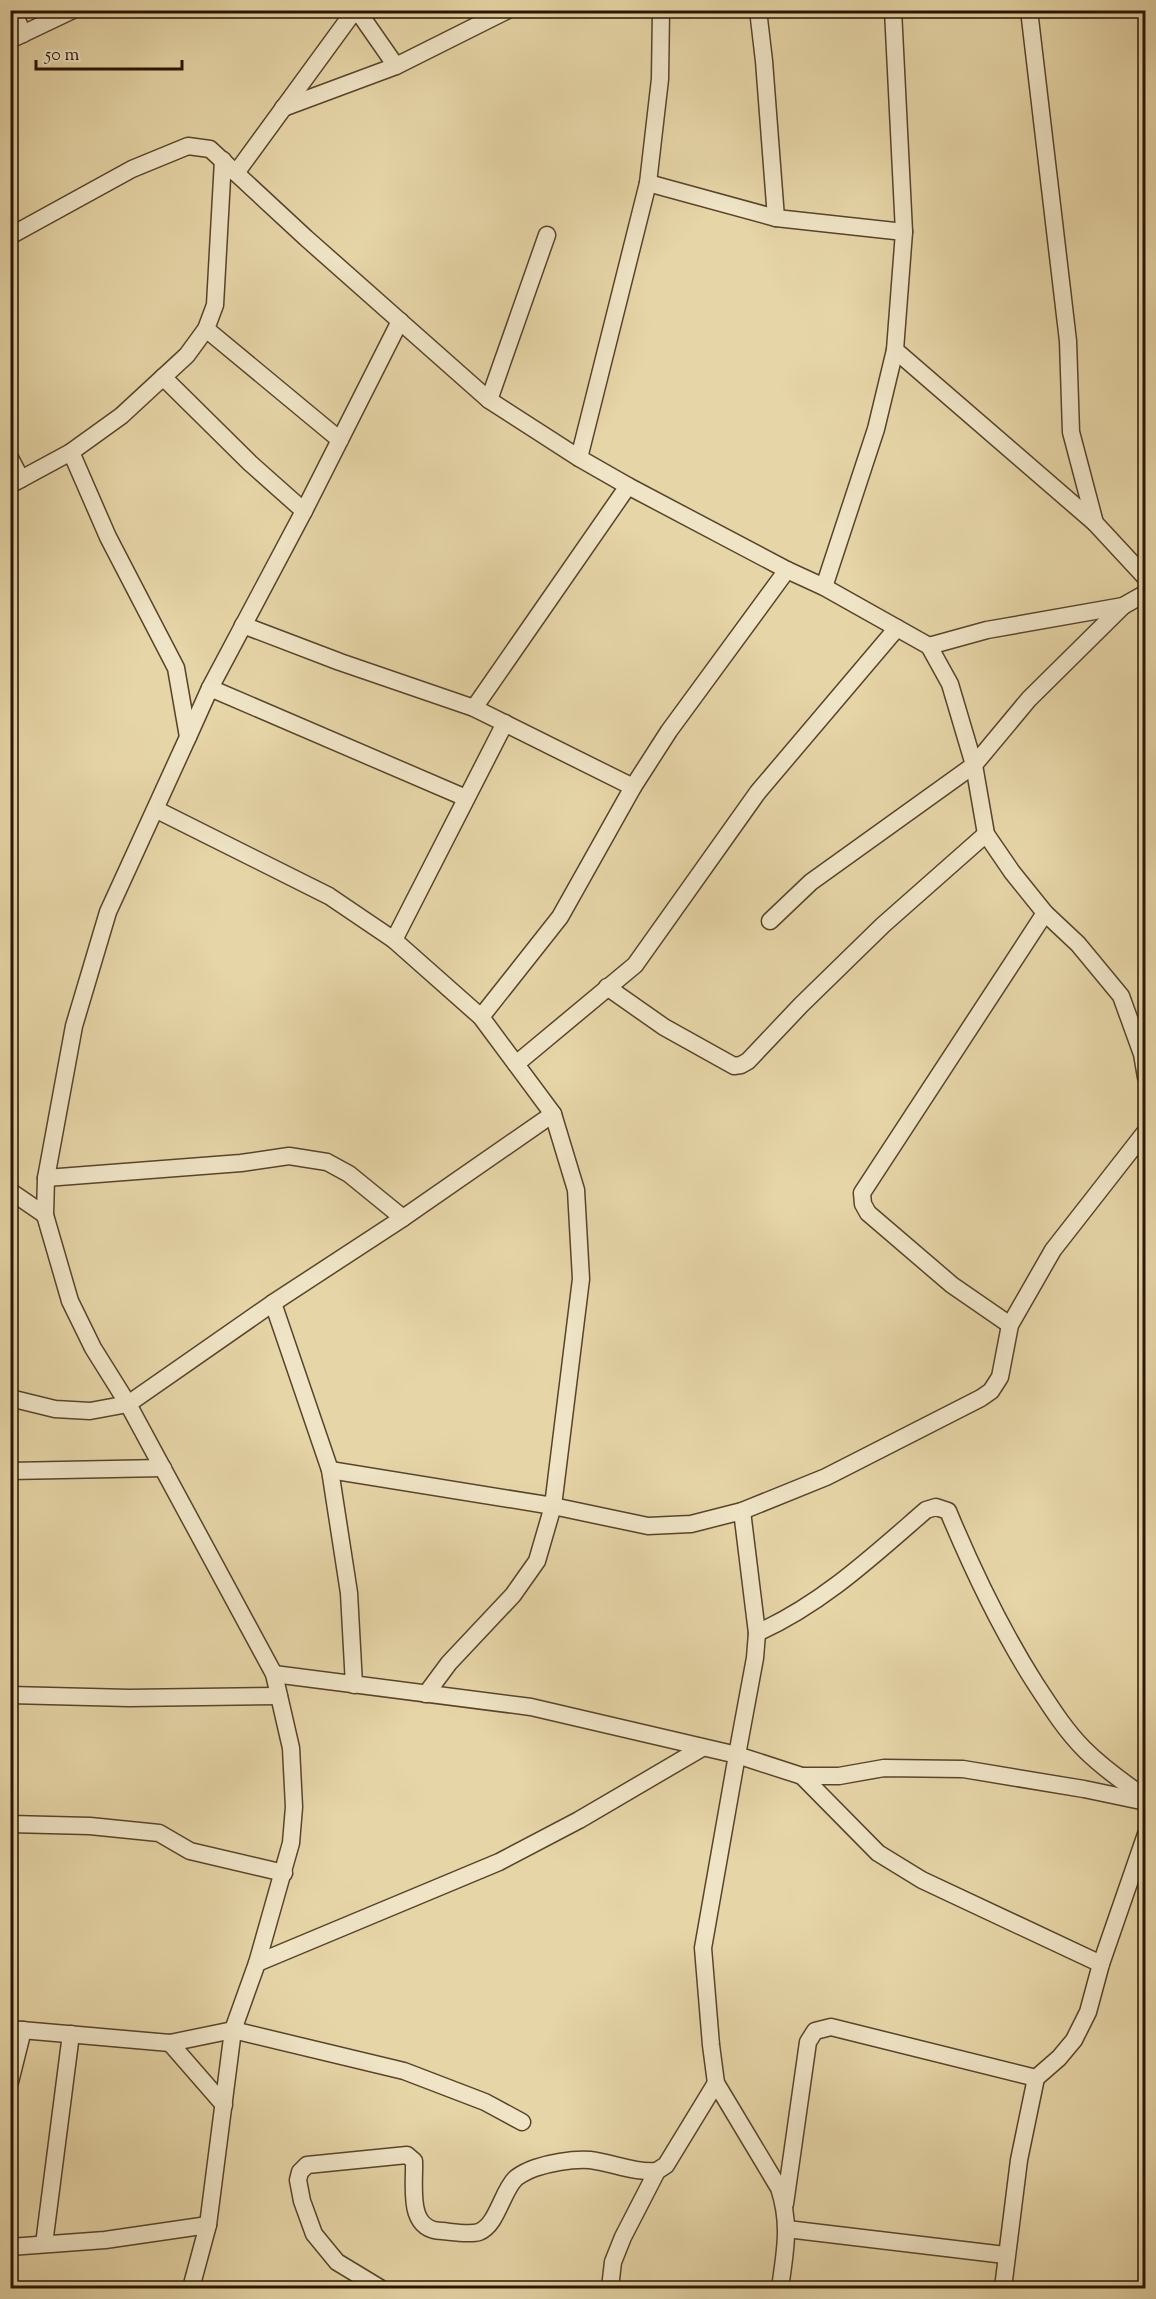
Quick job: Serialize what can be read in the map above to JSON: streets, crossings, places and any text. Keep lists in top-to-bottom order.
{
  "scale_bar": "50 m"
}
